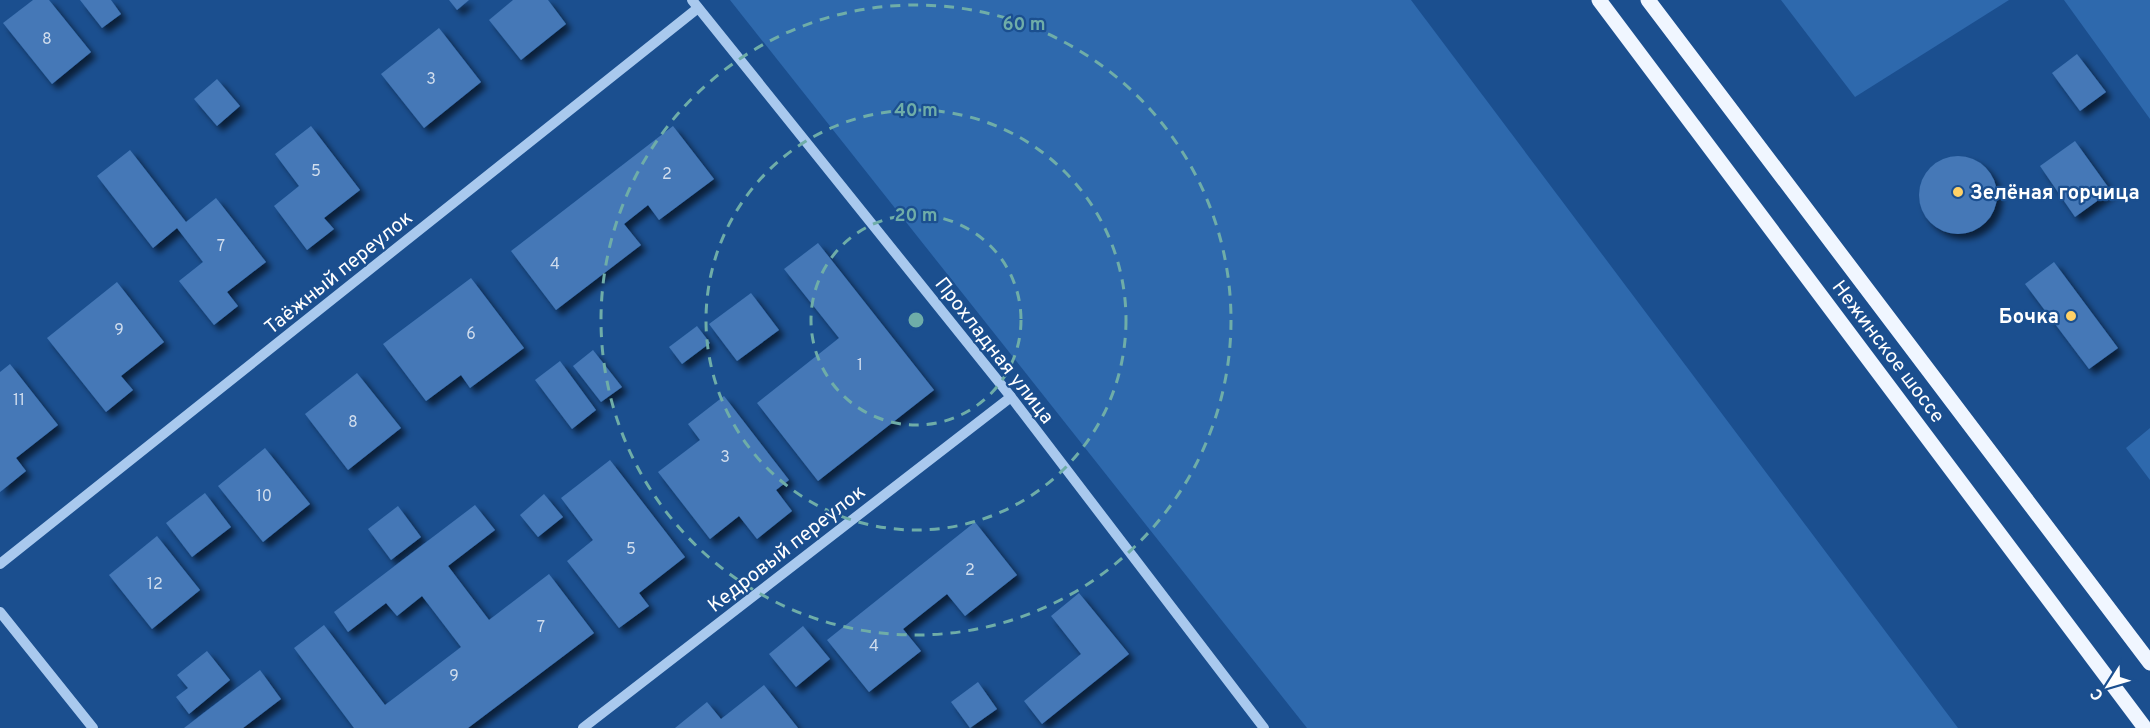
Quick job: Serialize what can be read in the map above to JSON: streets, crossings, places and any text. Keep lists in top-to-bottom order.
{
  "streets": {
    "main road": ["Нежинское шоссе"],
    "street": ["Таёжный переулок", "Прохладная улица", "Кедровый переулок"]
  },
  "crossings": [
    ["Таёжный переулок", "Прохладная улица"],
    ["Прохладная улица", "Кедровый переулок"]
  ],
  "places": ["Зелёная горчица", "Бочка"],
  "house_numbers": [
    "8",
    "3",
    "5",
    "2",
    "7",
    "4",
    "9",
    "6",
    "1",
    "11",
    "8",
    "3",
    "10",
    "5",
    "2",
    "12",
    "7",
    "4",
    "9"
  ],
  "north": "bottom left",
  "rings": ["60 m", "40 m", "20 m"]
}
